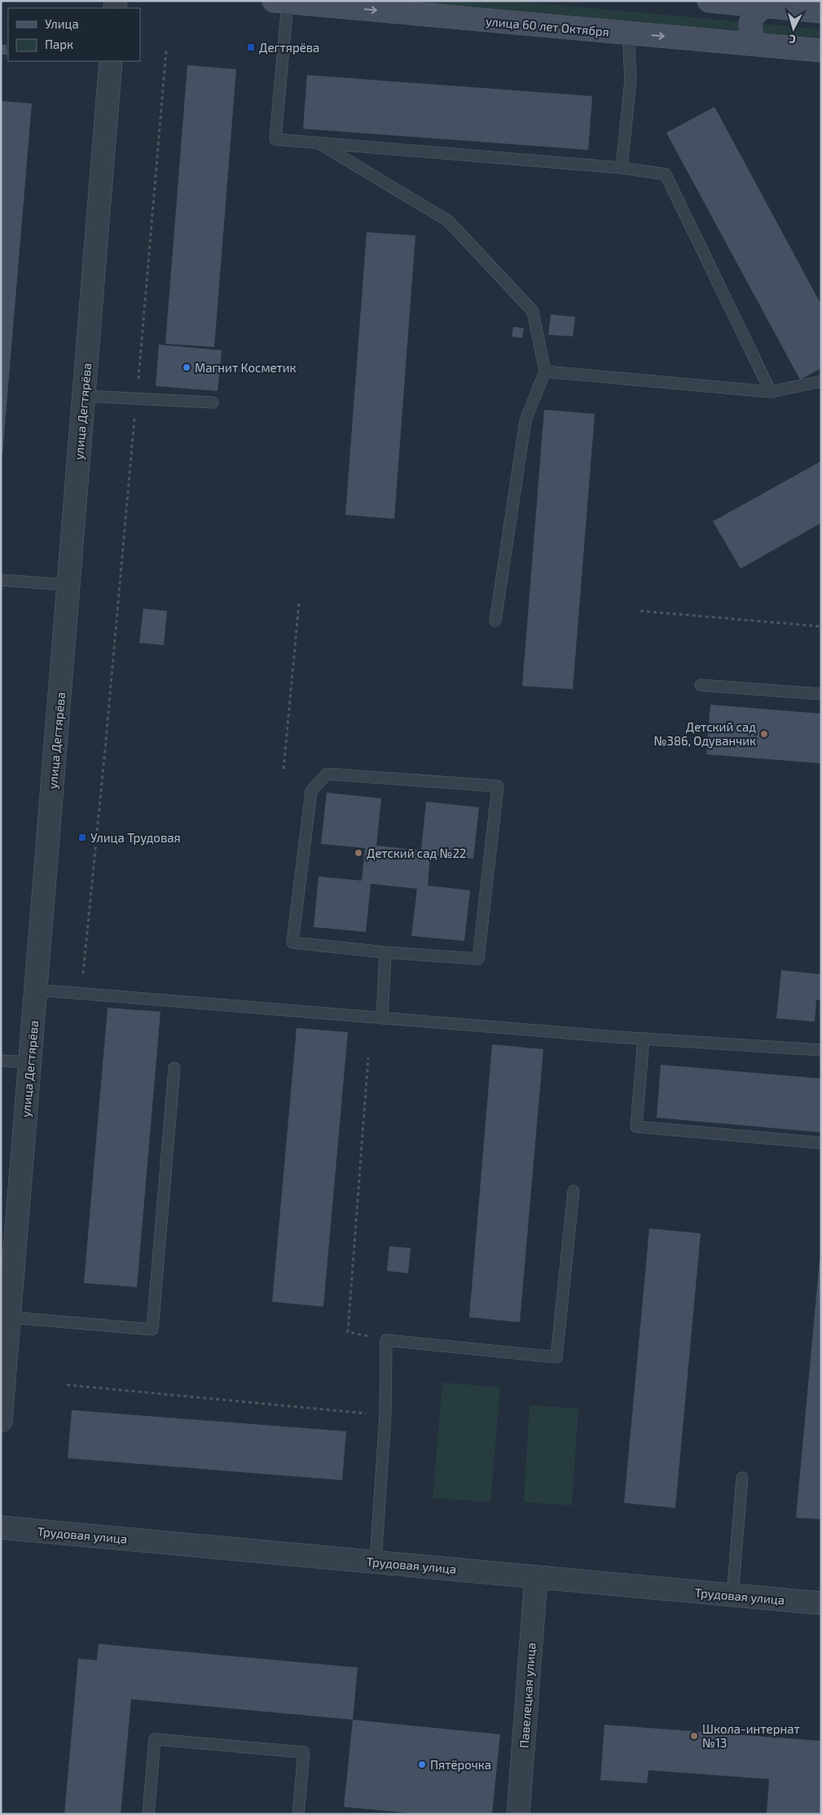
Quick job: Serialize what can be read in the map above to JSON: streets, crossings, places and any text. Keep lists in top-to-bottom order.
{
  "streets": {
    "main road": ["улица 60 лет Октября"],
    "street": ["улица Дегтярёва", "Трудовая улица", "Павелецкая улица"]
  },
  "crossings": [
    ["Трудовая улица", "Павелецкая улица"]
  ],
  "one_way": ["улица 60 лет Октября"],
  "places": {
    "transit": ["Дегтярёва", "Улица Трудовая"],
    "other": [
      "Магнит Косметик",
      "Детский сад №386, Одуванчик",
      "Детский сад №22",
      "Школа-интернат №13",
      "Пятёрочка"
    ]
  },
  "legend": ["Улица", "Парк"],
  "north": "bottom"
}
